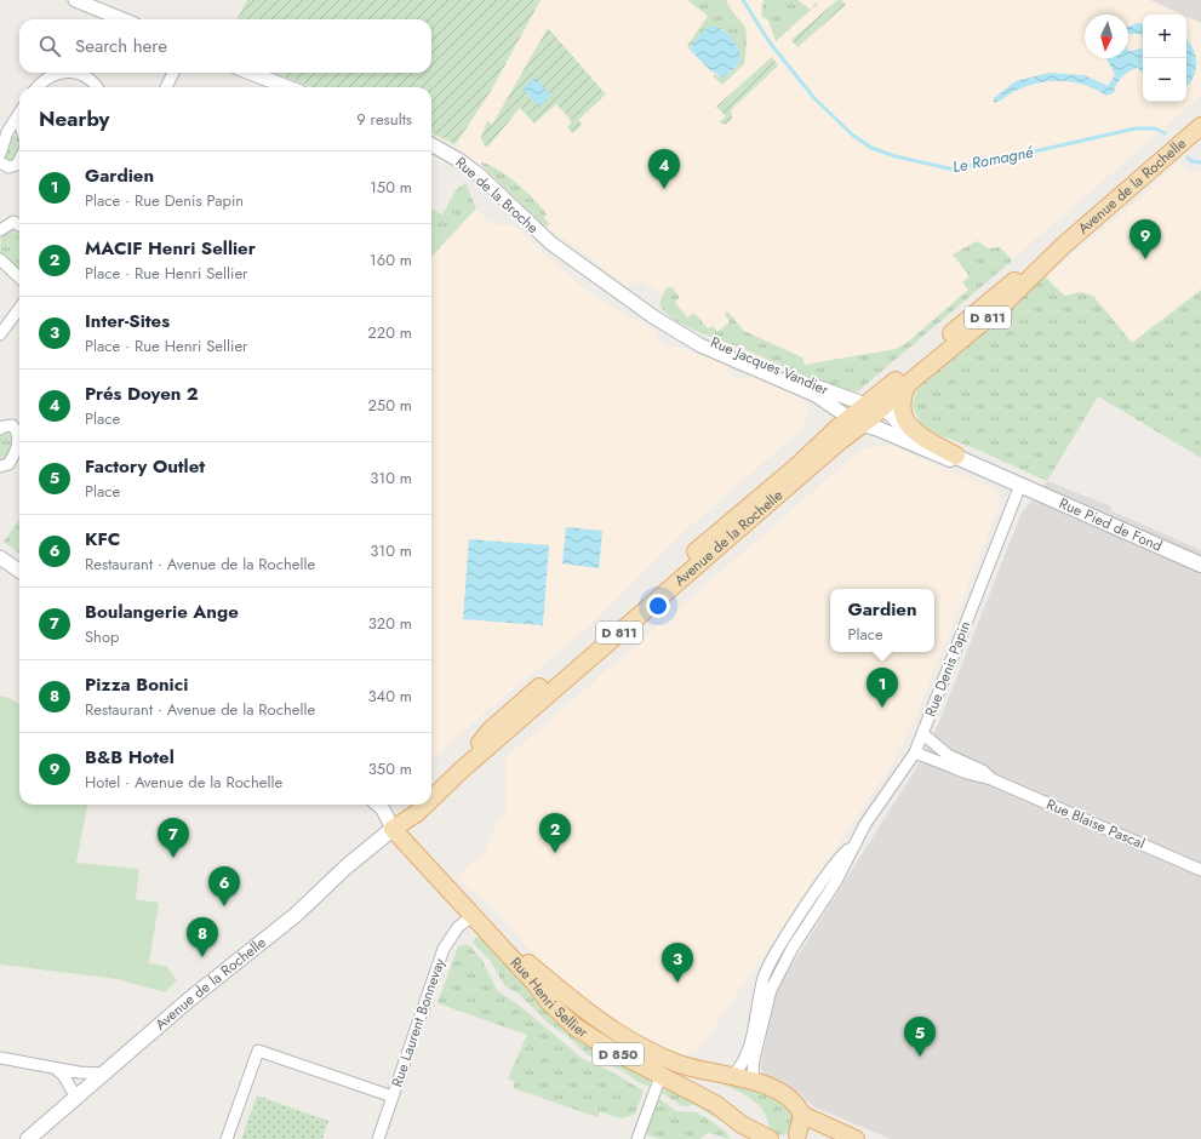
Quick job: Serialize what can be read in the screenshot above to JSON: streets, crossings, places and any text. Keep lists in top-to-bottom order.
{
  "streets": {
    "main road": [
      "Avenue de la Rochelle",
      "D 811",
      "Rue Jacques Vandier",
      "Rue Pied de Fond",
      "Rue Henri Sellier",
      "D 850"
    ],
    "street": [
      "Rue de la Broche",
      "Rue Denis Papin",
      "Rue Blaise Pascal",
      "Rue Laurent Bonnevay"
    ]
  },
  "crossings": [
    ["Avenue de la Rochelle", "Rue Jacques Vandier"],
    ["Avenue de la Rochelle", "Rue Henri Sellier"],
    ["Avenue de la Rochelle", "D 850"],
    ["Rue de la Broche", "Rue Jacques Vandier"],
    ["Rue Jacques Vandier", "Rue Pied de Fond"],
    ["Rue Jacques Vandier", "Rue Denis Papin"],
    ["Rue Pied de Fond", "Rue Denis Papin"],
    ["Rue Denis Papin", "Rue Blaise Pascal"],
    ["Rue Denis Papin", "Rue Henri Sellier"],
    ["Rue Henri Sellier", "Rue Laurent Bonnevay"],
    ["Rue Henri Sellier", "D 850"]
  ],
  "water": ["Le Romagné"],
  "north": "bottom",
  "page": {
    "map_buttons": ["+", "−"],
    "search": "Search here",
    "heading": ["Nearby", "9 results"],
    "pins": [
      "4",
      "9",
      "1",
      "2",
      "7",
      "6",
      "8",
      "3",
      "5"
    ],
    "list": [
      {
        "mark": "1",
        "name": "Gardien",
        "note": "Place · Rue Denis Papin",
        "value": "150 m"
      },
      {
        "mark": "2",
        "name": "MACIF Henri Sellier",
        "note": "Place · Rue Henri Sellier",
        "value": "160 m"
      },
      {
        "mark": "3",
        "name": "Inter-Sites",
        "note": "Place · Rue Henri Sellier",
        "value": "220 m"
      },
      {
        "mark": "4",
        "name": "Prés Doyen 2",
        "note": "Place",
        "value": "250 m"
      },
      {
        "mark": "5",
        "name": "Factory Outlet",
        "note": "Place",
        "value": "310 m"
      },
      {
        "mark": "6",
        "name": "KFC",
        "note": "Restaurant · Avenue de la Rochelle",
        "value": "310 m"
      },
      {
        "mark": "7",
        "name": "Boulangerie Ange",
        "note": "Shop",
        "value": "320 m"
      },
      {
        "mark": "8",
        "name": "Pizza Bonici",
        "note": "Restaurant · Avenue de la Rochelle",
        "value": "340 m"
      },
      {
        "mark": "9",
        "name": "B&B Hotel",
        "note": "Hotel · Avenue de la Rochelle",
        "value": "350 m"
      }
    ],
    "popup": ["Gardien", "Place"]
  }
}
